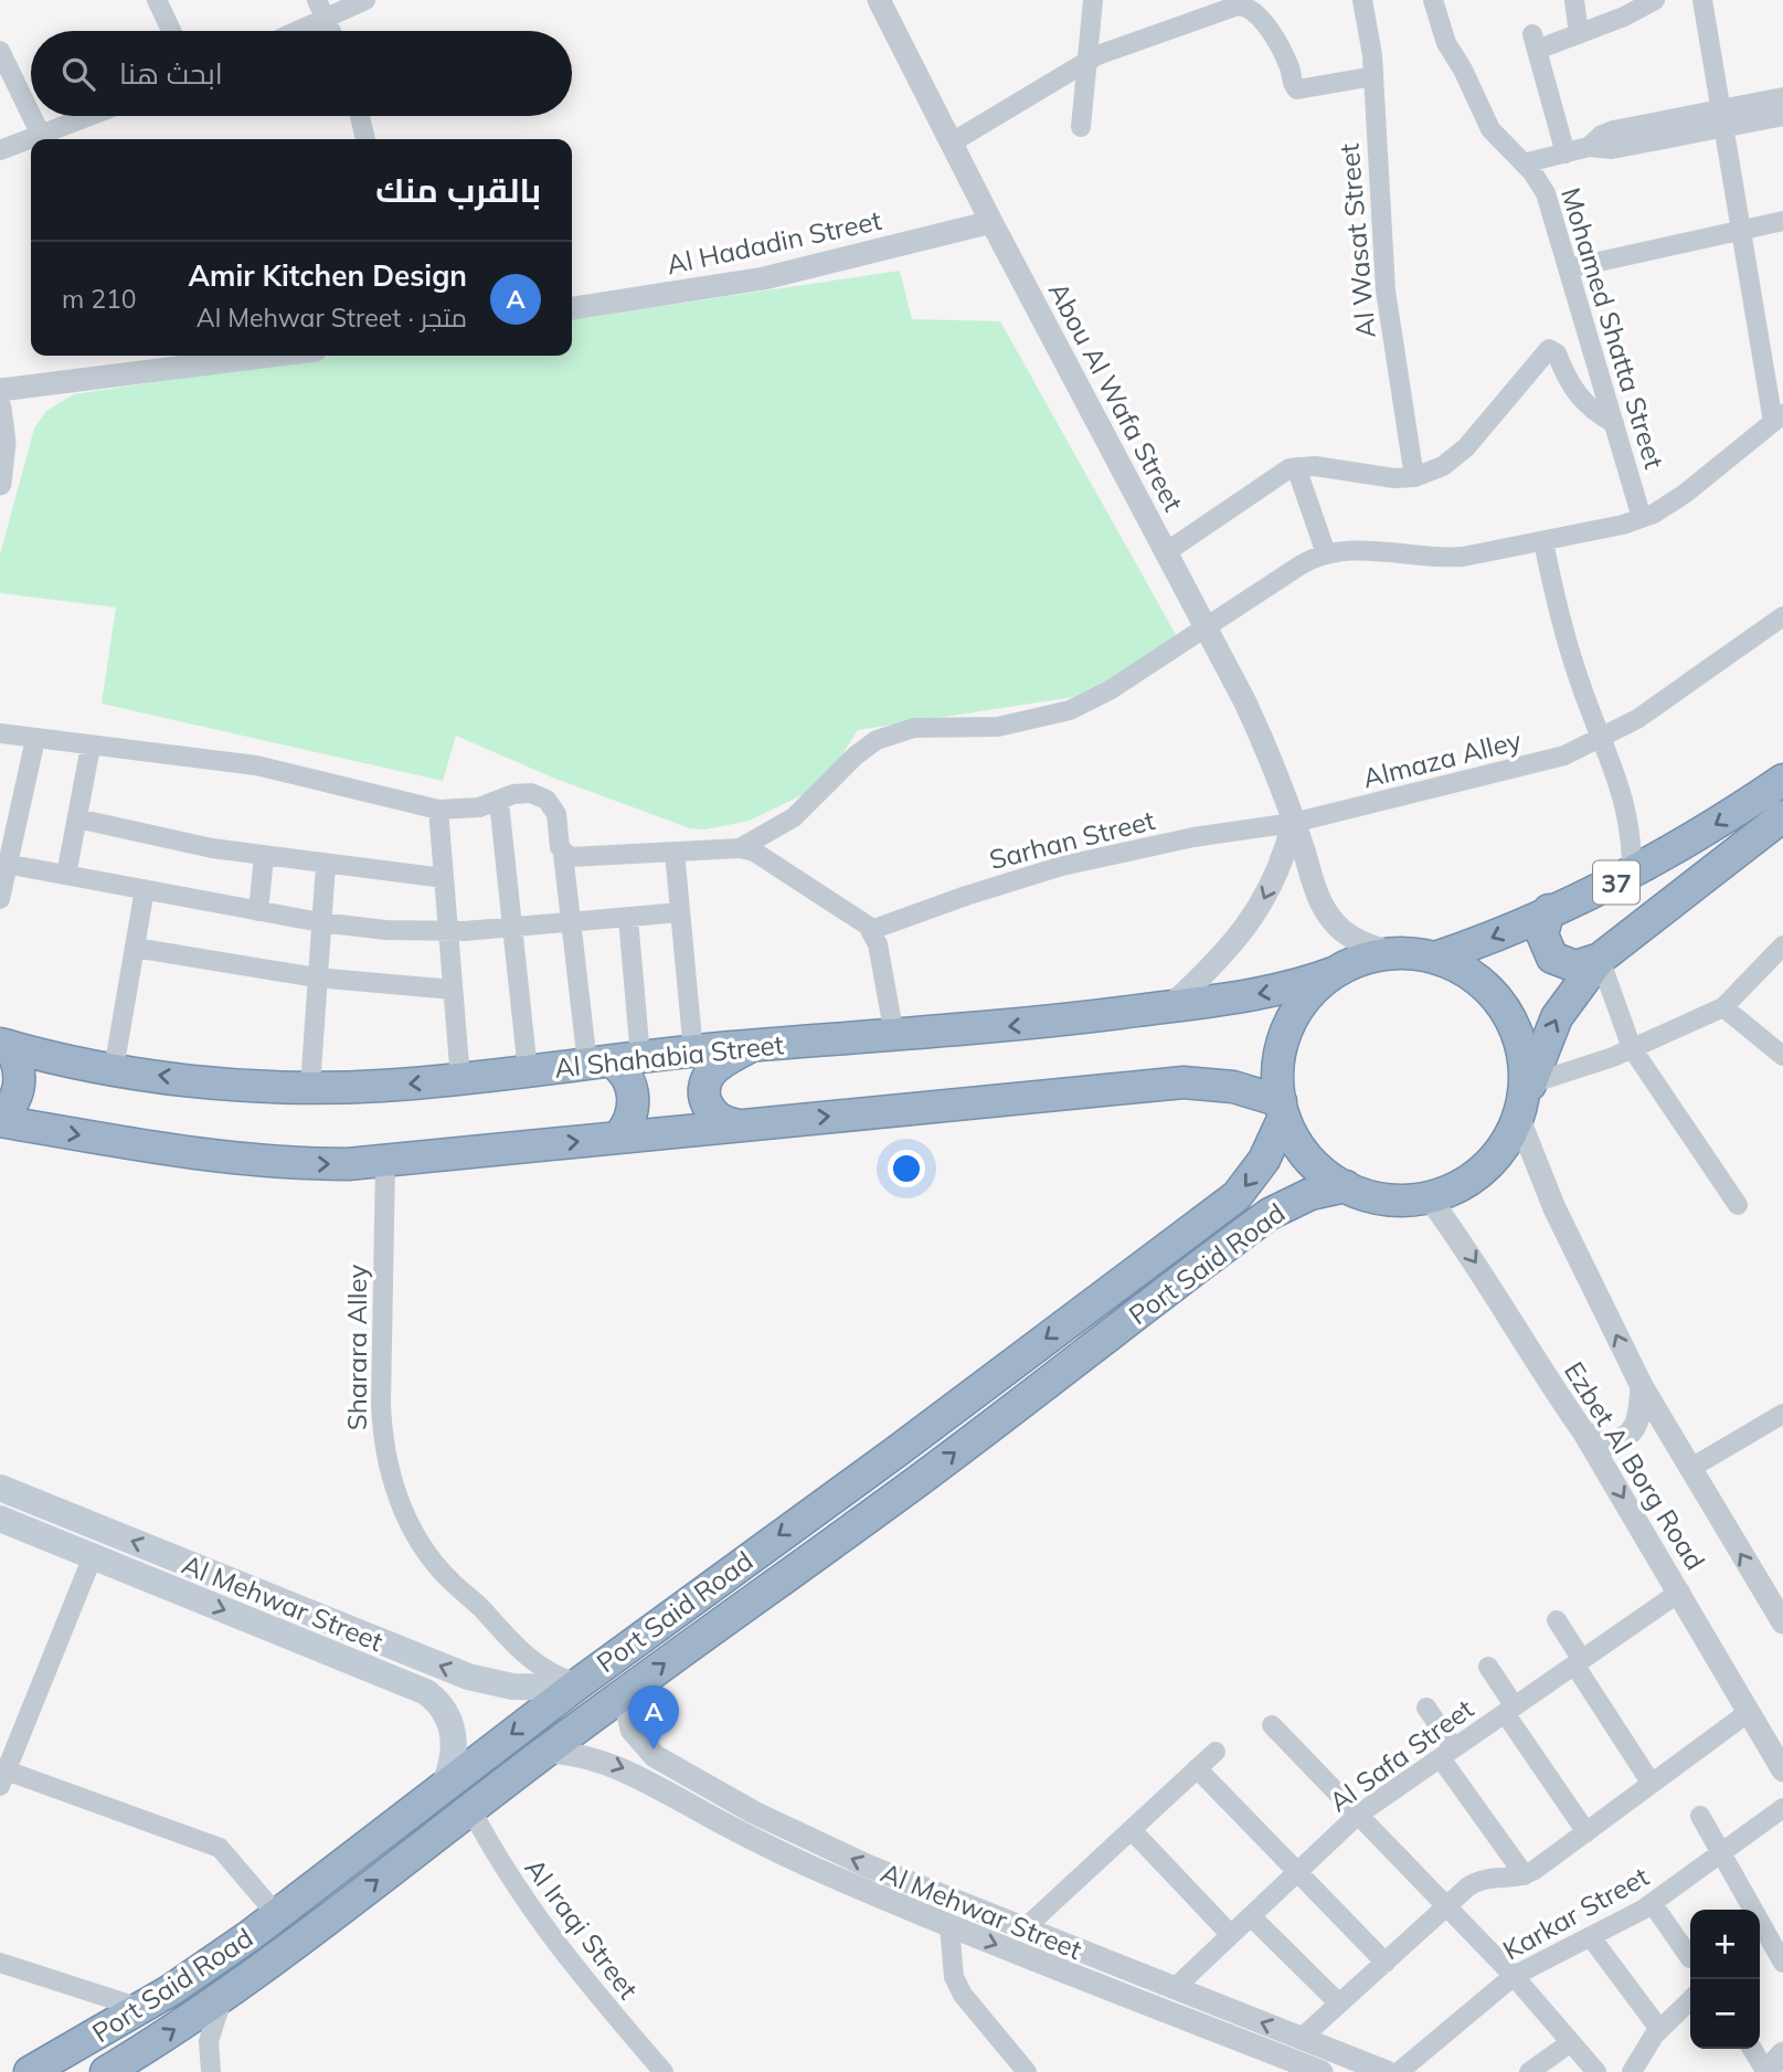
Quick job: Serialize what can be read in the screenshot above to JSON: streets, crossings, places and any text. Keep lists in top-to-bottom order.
{
  "streets": {
    "highway": ["37", "Al Shahabia Street", "Port Said Road"],
    "main road": ["Al Mehwar Street"],
    "street": [
      "Al Wasat Street",
      "Al Hadadin Street",
      "Mohamed Shatta Street",
      "Abou Al Wafa Street",
      "Almaza Alley",
      "Sarhan Street",
      "Sharara Alley",
      "Ezbet Al Borg Road",
      "Al Safa Street",
      "Karkar Street",
      "Al Iraqi Street"
    ]
  },
  "crossings": [
    ["Al Hadadin Street", "Abou Al Wafa Street"],
    ["Abou Al Wafa Street", "Almaza Alley"],
    ["Abou Al Wafa Street", "Sarhan Street"],
    ["Abou Al Wafa Street", "37"],
    ["Abou Al Wafa Street", "Al Shahabia Street"],
    ["Abou Al Wafa Street", "Port Said Road"],
    ["Abou Al Wafa Street", "Ezbet Al Borg Road"],
    ["Almaza Alley", "Sarhan Street"],
    ["37", "Al Shahabia Street"],
    ["37", "Port Said Road"],
    ["37", "Ezbet Al Borg Road"],
    ["Al Shahabia Street", "Port Said Road"],
    ["Al Shahabia Street", "Ezbet Al Borg Road"],
    ["Port Said Road", "Sharara Alley"],
    ["Port Said Road", "Ezbet Al Borg Road"],
    ["Port Said Road", "Al Mehwar Street"],
    ["Port Said Road", "Al Iraqi Street"],
    ["Sharara Alley", "Al Mehwar Street"],
    ["Ezbet Al Borg Road", "Al Safa Street"],
    ["Al Mehwar Street", "Al Safa Street"]
  ],
  "page": {
    "search": "ابحث هنا",
    "heading": "بالقرب منك",
    "list": [
      {
        "mark": "A",
        "name": "Amir Kitchen Design",
        "note": "متجر · Al Mehwar Street",
        "value": "210 m"
      }
    ],
    "pins": "A",
    "map_buttons": ["+", "−"]
  }
}
